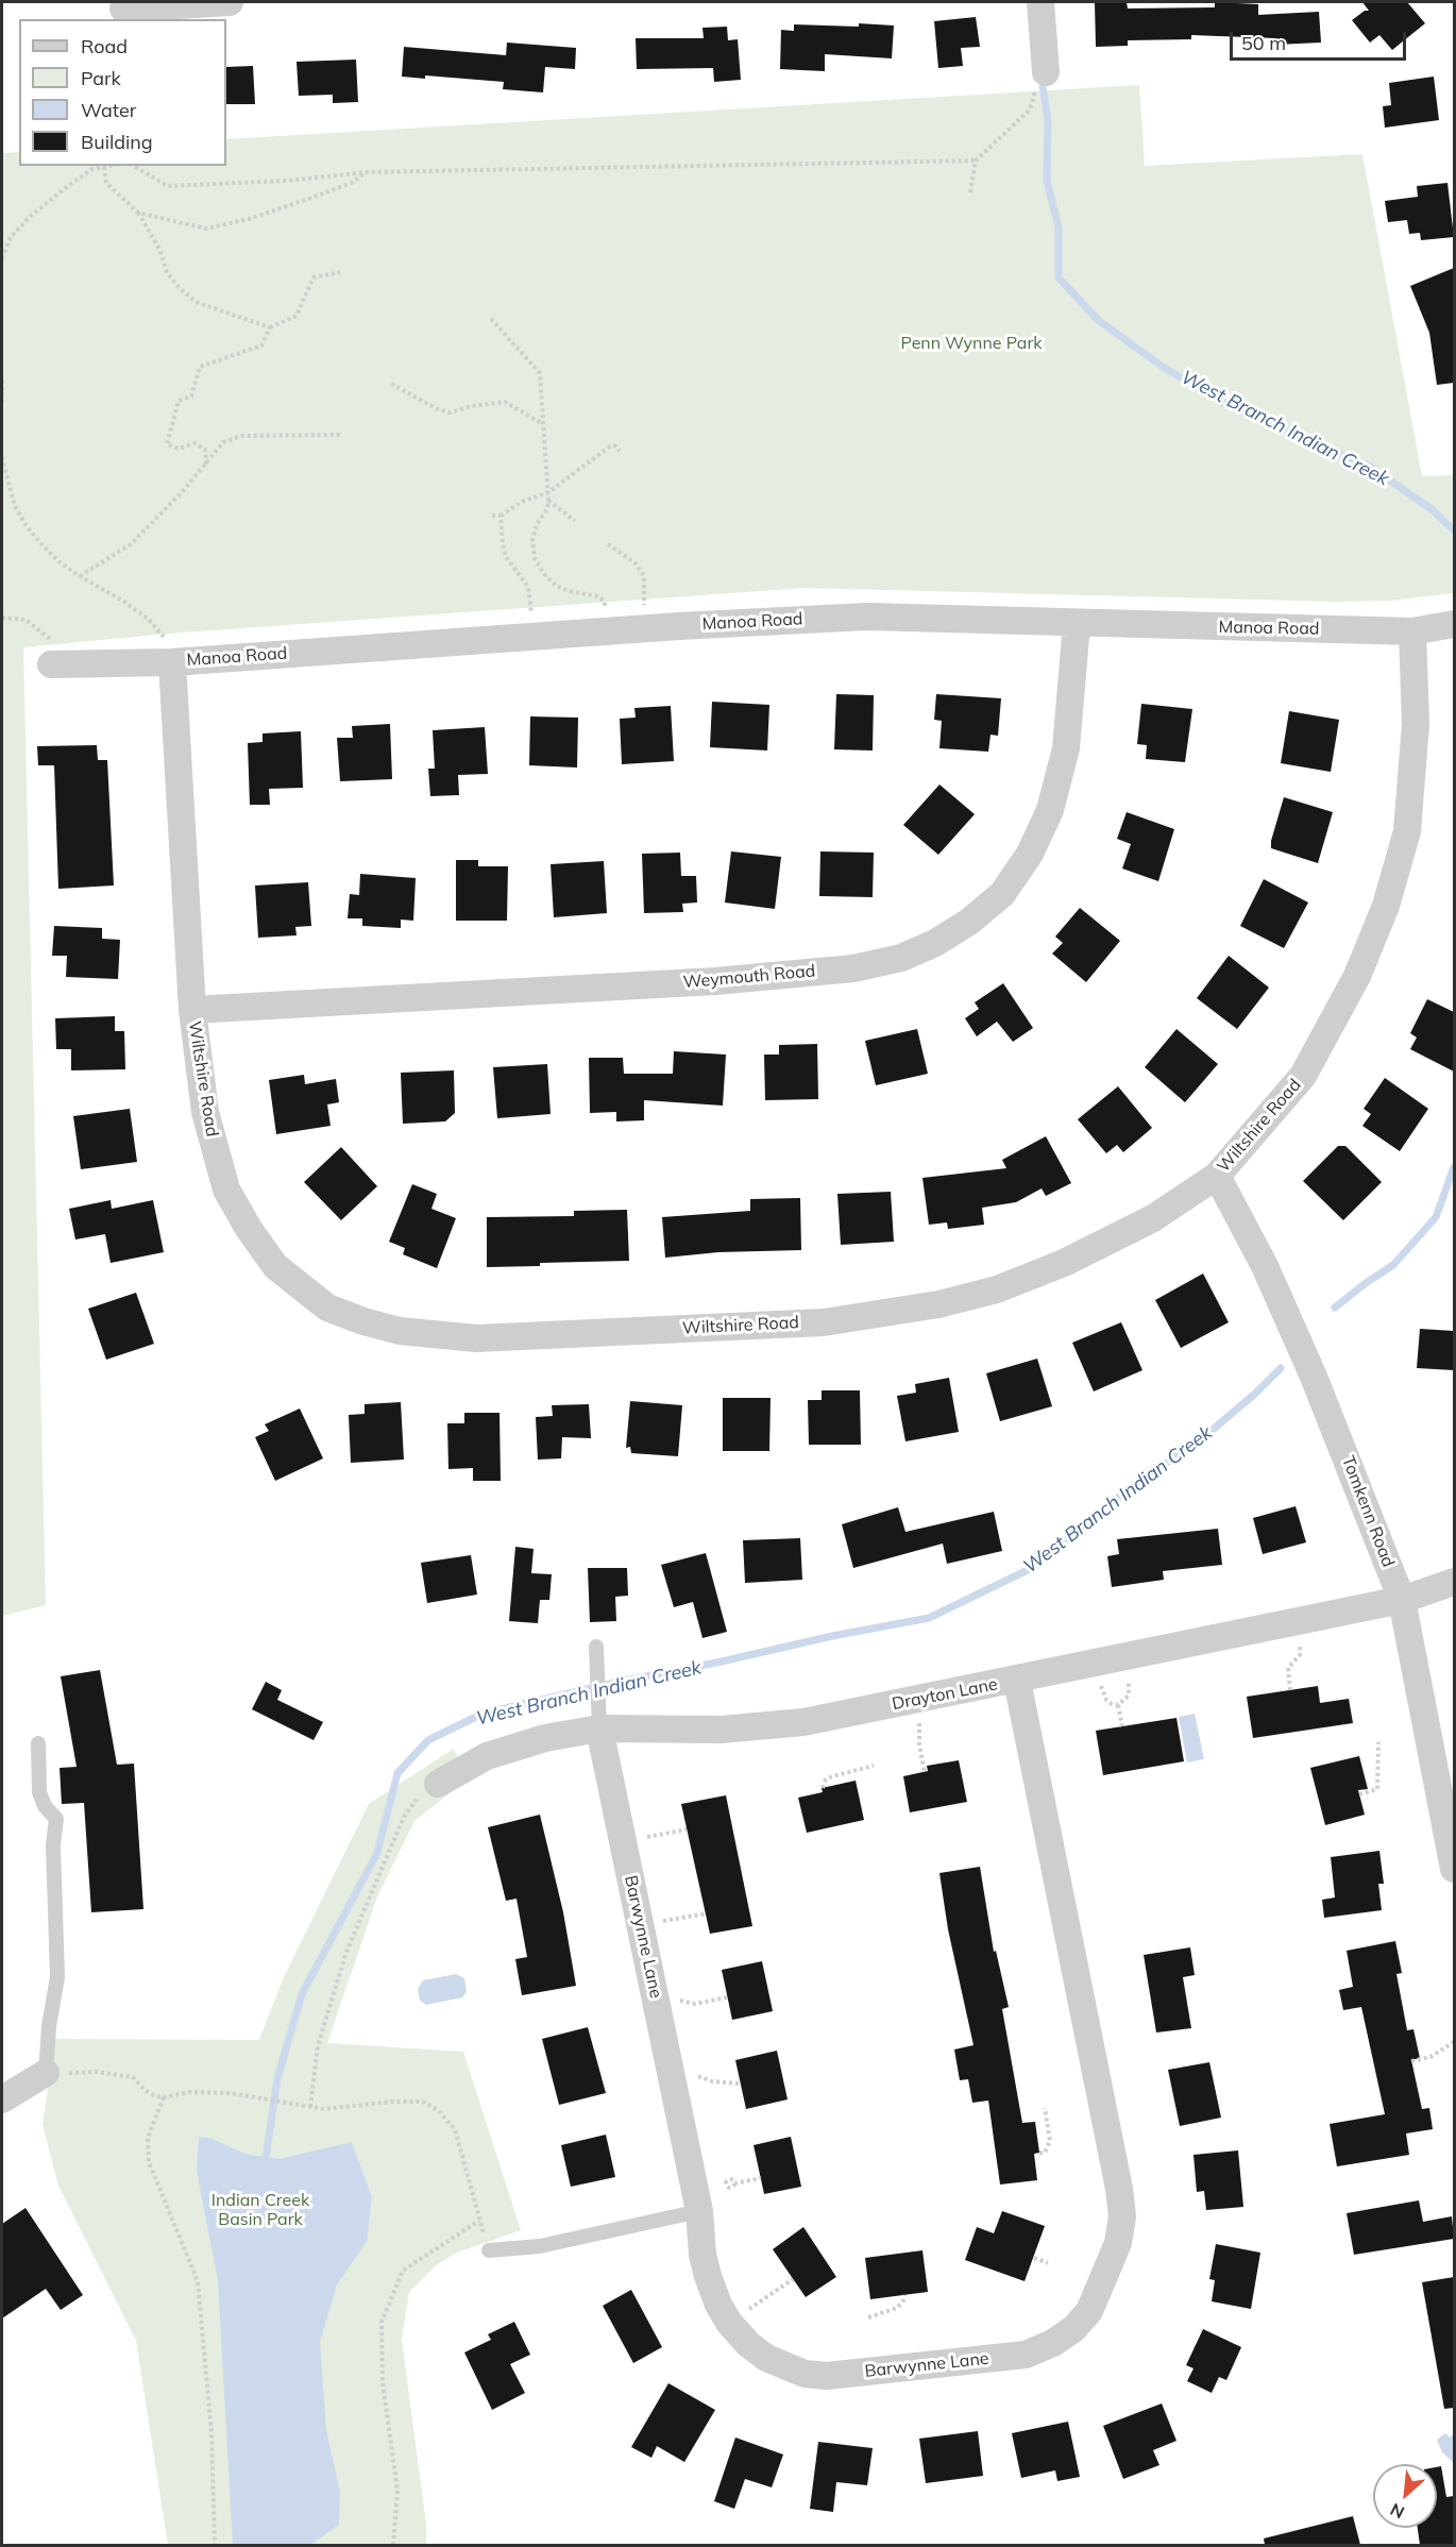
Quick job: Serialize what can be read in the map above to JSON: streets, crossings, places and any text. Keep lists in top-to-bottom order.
{
  "streets": {
    "street": [
      "Manoa Road",
      "Weymouth Road",
      "Wiltshire Road",
      "Tomkenn Road",
      "Drayton Lane",
      "Barwynne Lane"
    ]
  },
  "crossings": [
    ["Manoa Road", "Weymouth Road"],
    ["Manoa Road", "Wiltshire Road"],
    ["Weymouth Road", "Wiltshire Road"],
    ["Wiltshire Road", "Tomkenn Road"],
    ["Tomkenn Road", "Drayton Lane"],
    ["Drayton Lane", "Barwynne Lane"]
  ],
  "water": ["West Branch Indian Creek"],
  "parks": ["Penn Wynne Park", "Indian Creek Basin Park"],
  "legend": [
    "Road",
    "Park",
    "Water",
    "Building"
  ],
  "scale_bar": "50 m",
  "north": "bottom left"
}
